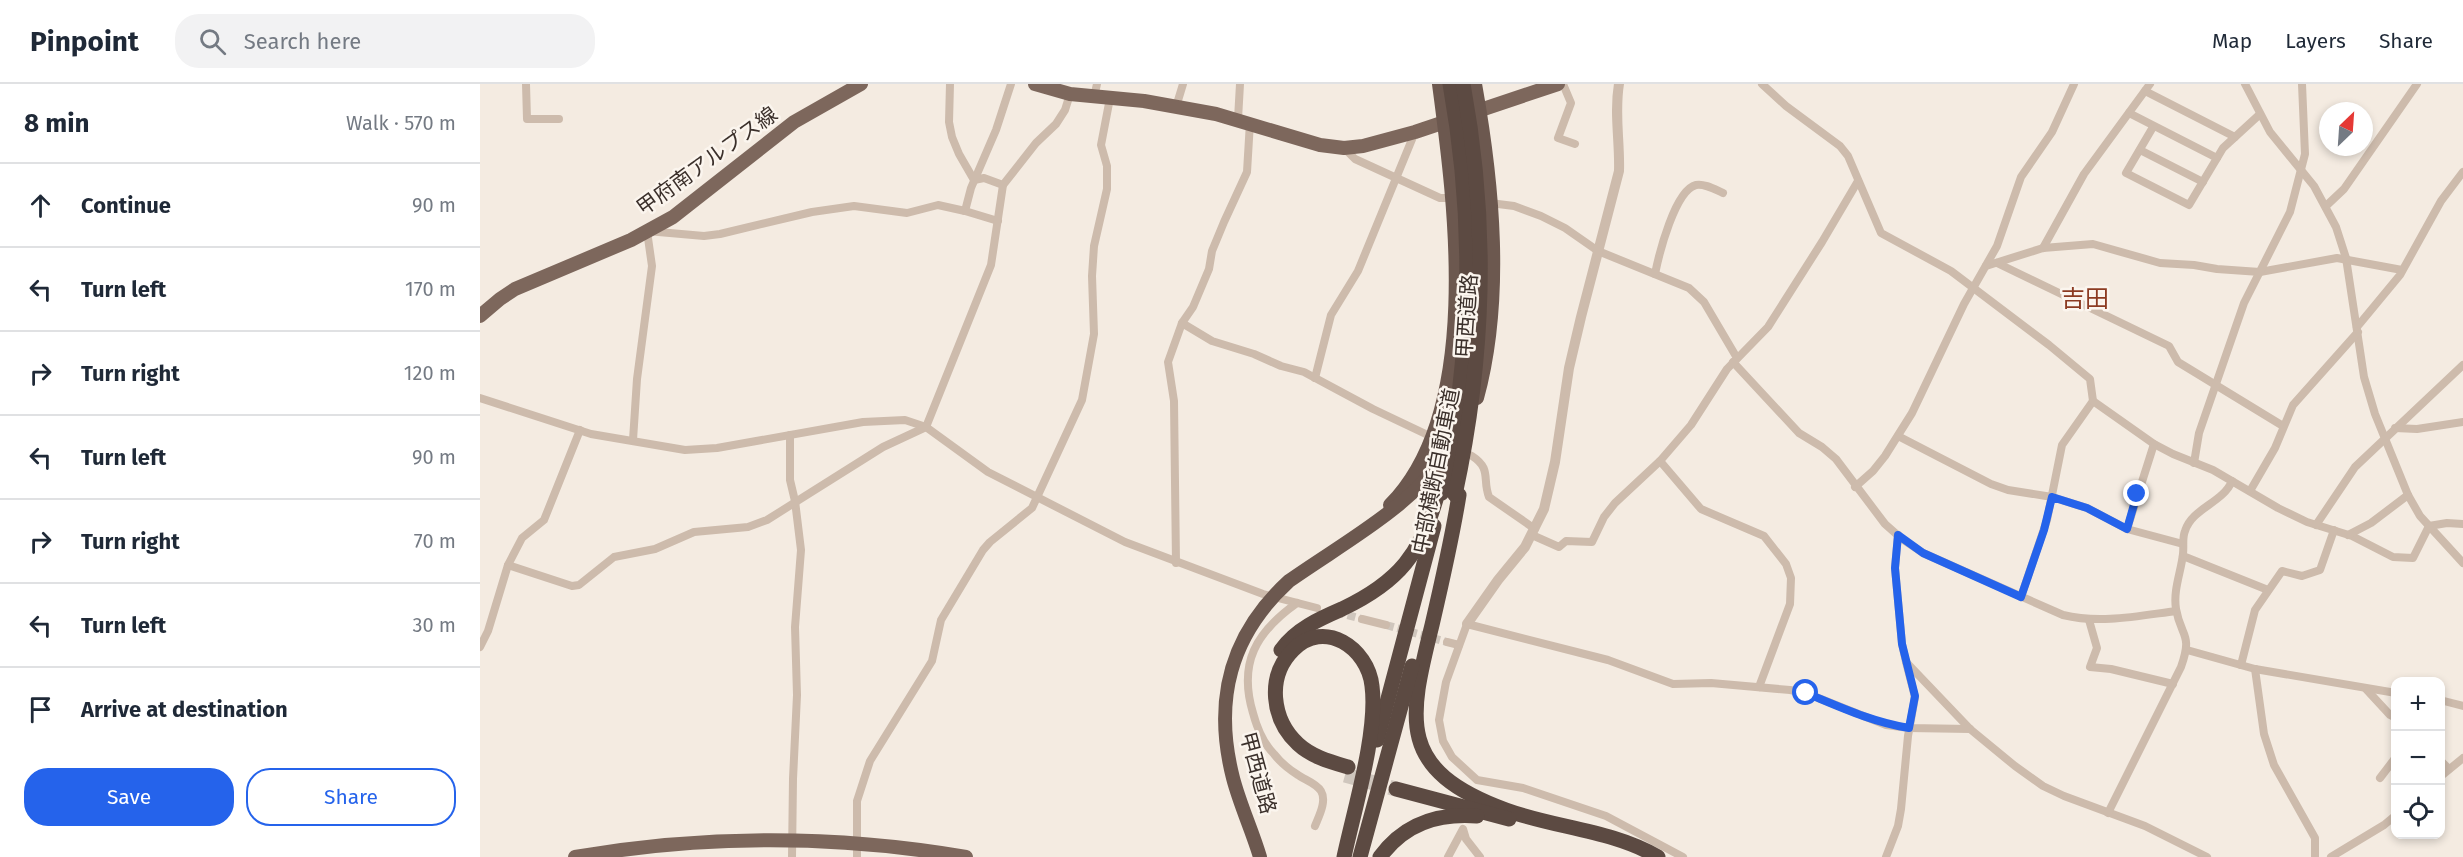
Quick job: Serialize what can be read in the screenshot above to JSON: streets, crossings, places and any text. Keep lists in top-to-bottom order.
{
  "streets": {
    "highway": ["甲西道路", "中部横断自動車道"],
    "main road": ["甲府南アルプス線"]
  },
  "districts": ["吉田"],
  "north": "top right",
  "page": {
    "header": "Pinpoint",
    "search": "Search here",
    "nav": ["Map", "Layers", "Share"],
    "heading": ["8 min", "Walk · 570 m"],
    "list": [
      ["Continue", "90 m"],
      ["Turn left", "170 m"],
      ["Turn right", "120 m"],
      ["Turn left", "90 m"],
      ["Turn right", "70 m"],
      ["Turn left", "30 m"],
      "Arrive at destination"
    ],
    "map_buttons": ["+", "−"],
    "buttons": ["Save", "Share"]
  }
}
